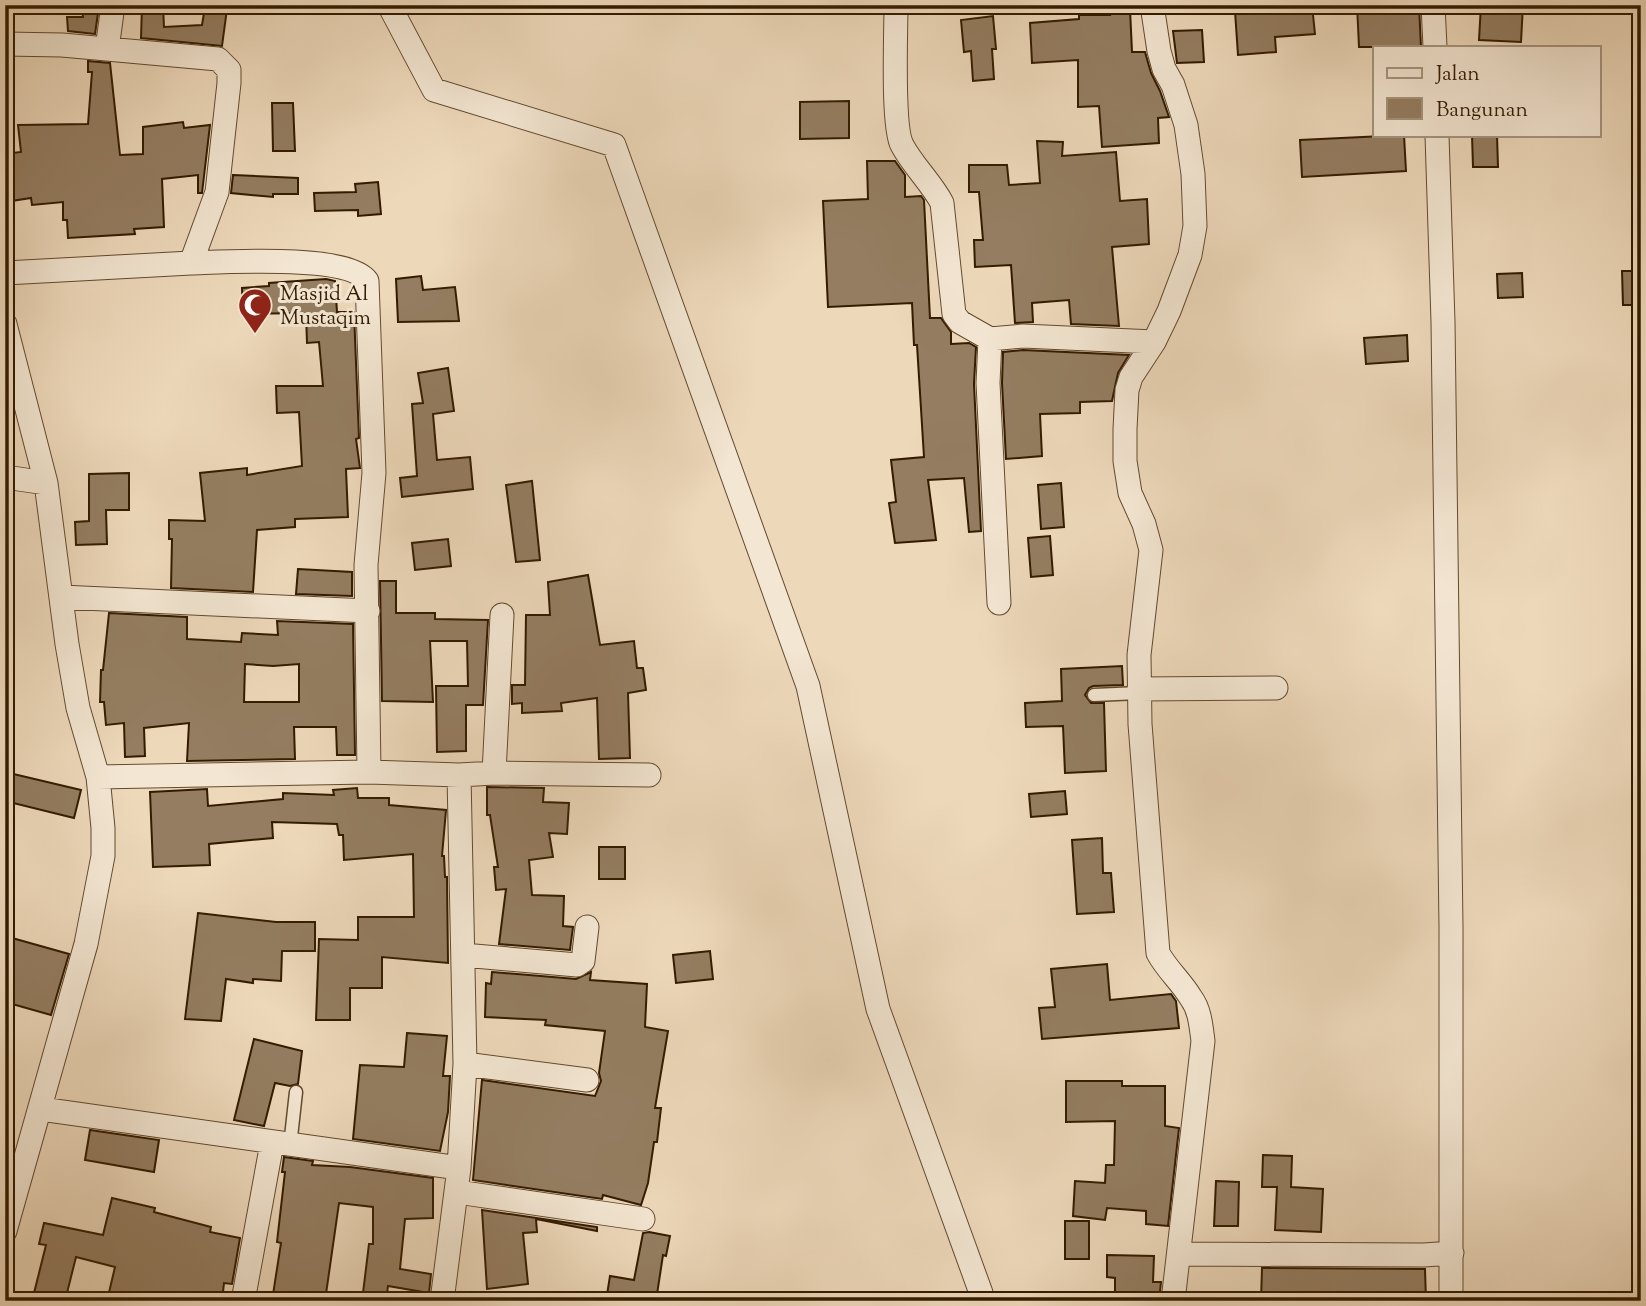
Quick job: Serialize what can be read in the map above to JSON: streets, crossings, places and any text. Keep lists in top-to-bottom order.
{
  "places": {
    "mosque": ["Masjid Al Mustaqim"]
  },
  "legend": ["Jalan", "Bangunan"]
}
